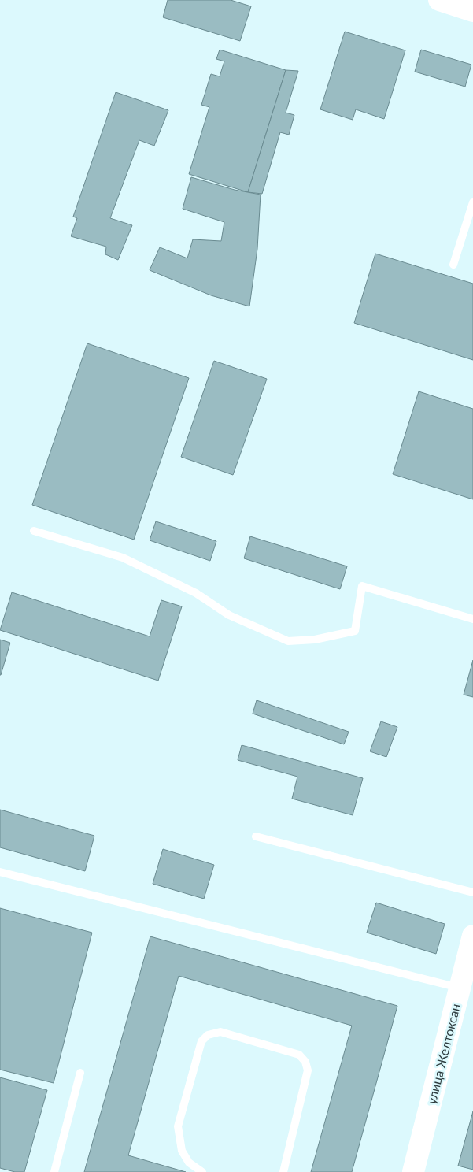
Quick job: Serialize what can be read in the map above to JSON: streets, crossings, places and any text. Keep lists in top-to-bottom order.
{
  "streets": {
    "street": ["улица Желтоксан"]
  }
}
